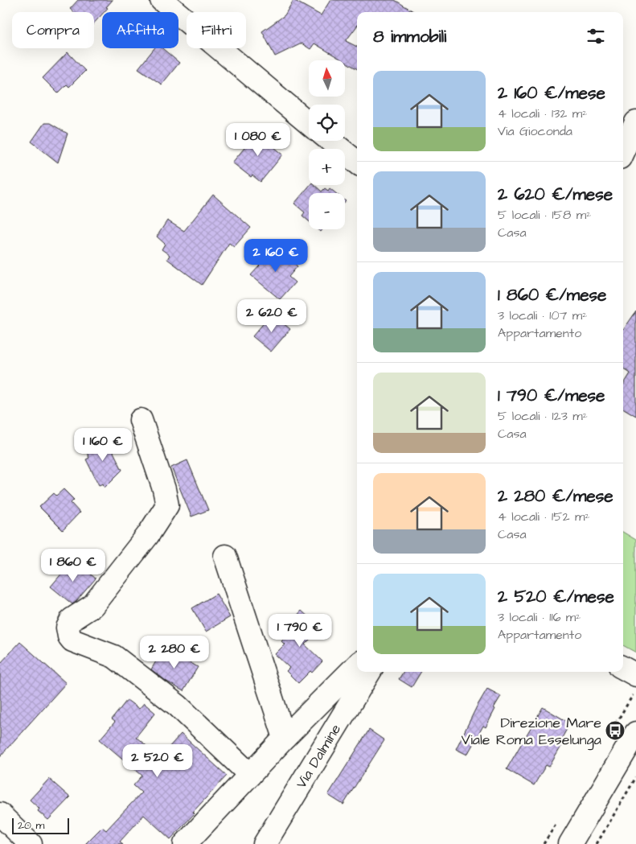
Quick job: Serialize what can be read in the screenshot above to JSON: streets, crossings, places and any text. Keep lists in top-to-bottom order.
{
  "streets": {
    "street": ["Via Dalmine"]
  },
  "places": {
    "bus stop": ["Direzione Mare Viale Roma Esselunga"]
  },
  "scale_bar": "20 m",
  "north": "top",
  "page": {
    "chip": ["Compra", "Affitta", "Filtri"],
    "heading": "8 immobili",
    "map_buttons": ["+", "−"],
    "list": [
      {
        "name": "2 160 €/mese",
        "note": "4 locali · 132 m² · Via Gioconda"
      },
      {
        "name": "2 620 €/mese",
        "note": "5 locali · 158 m² · Casa"
      },
      {
        "name": "1 860 €/mese",
        "note": "3 locali · 107 m² · Appartamento"
      },
      {
        "name": "1 790 €/mese",
        "note": "5 locali · 123 m² · Casa"
      },
      {
        "name": "2 280 €/mese",
        "note": "4 locali · 152 m² · Casa"
      },
      {
        "name": "2 520 €/mese",
        "note": "3 locali · 116 m² · Appartamento"
      }
    ],
    "price": [
      "1 080 €",
      "2 160 €",
      "2 620 €",
      "1 160 €",
      "1 860 €",
      "1 790 €",
      "2 280 €",
      "2 520 €"
    ],
    "scale": "20 m"
  }
}
